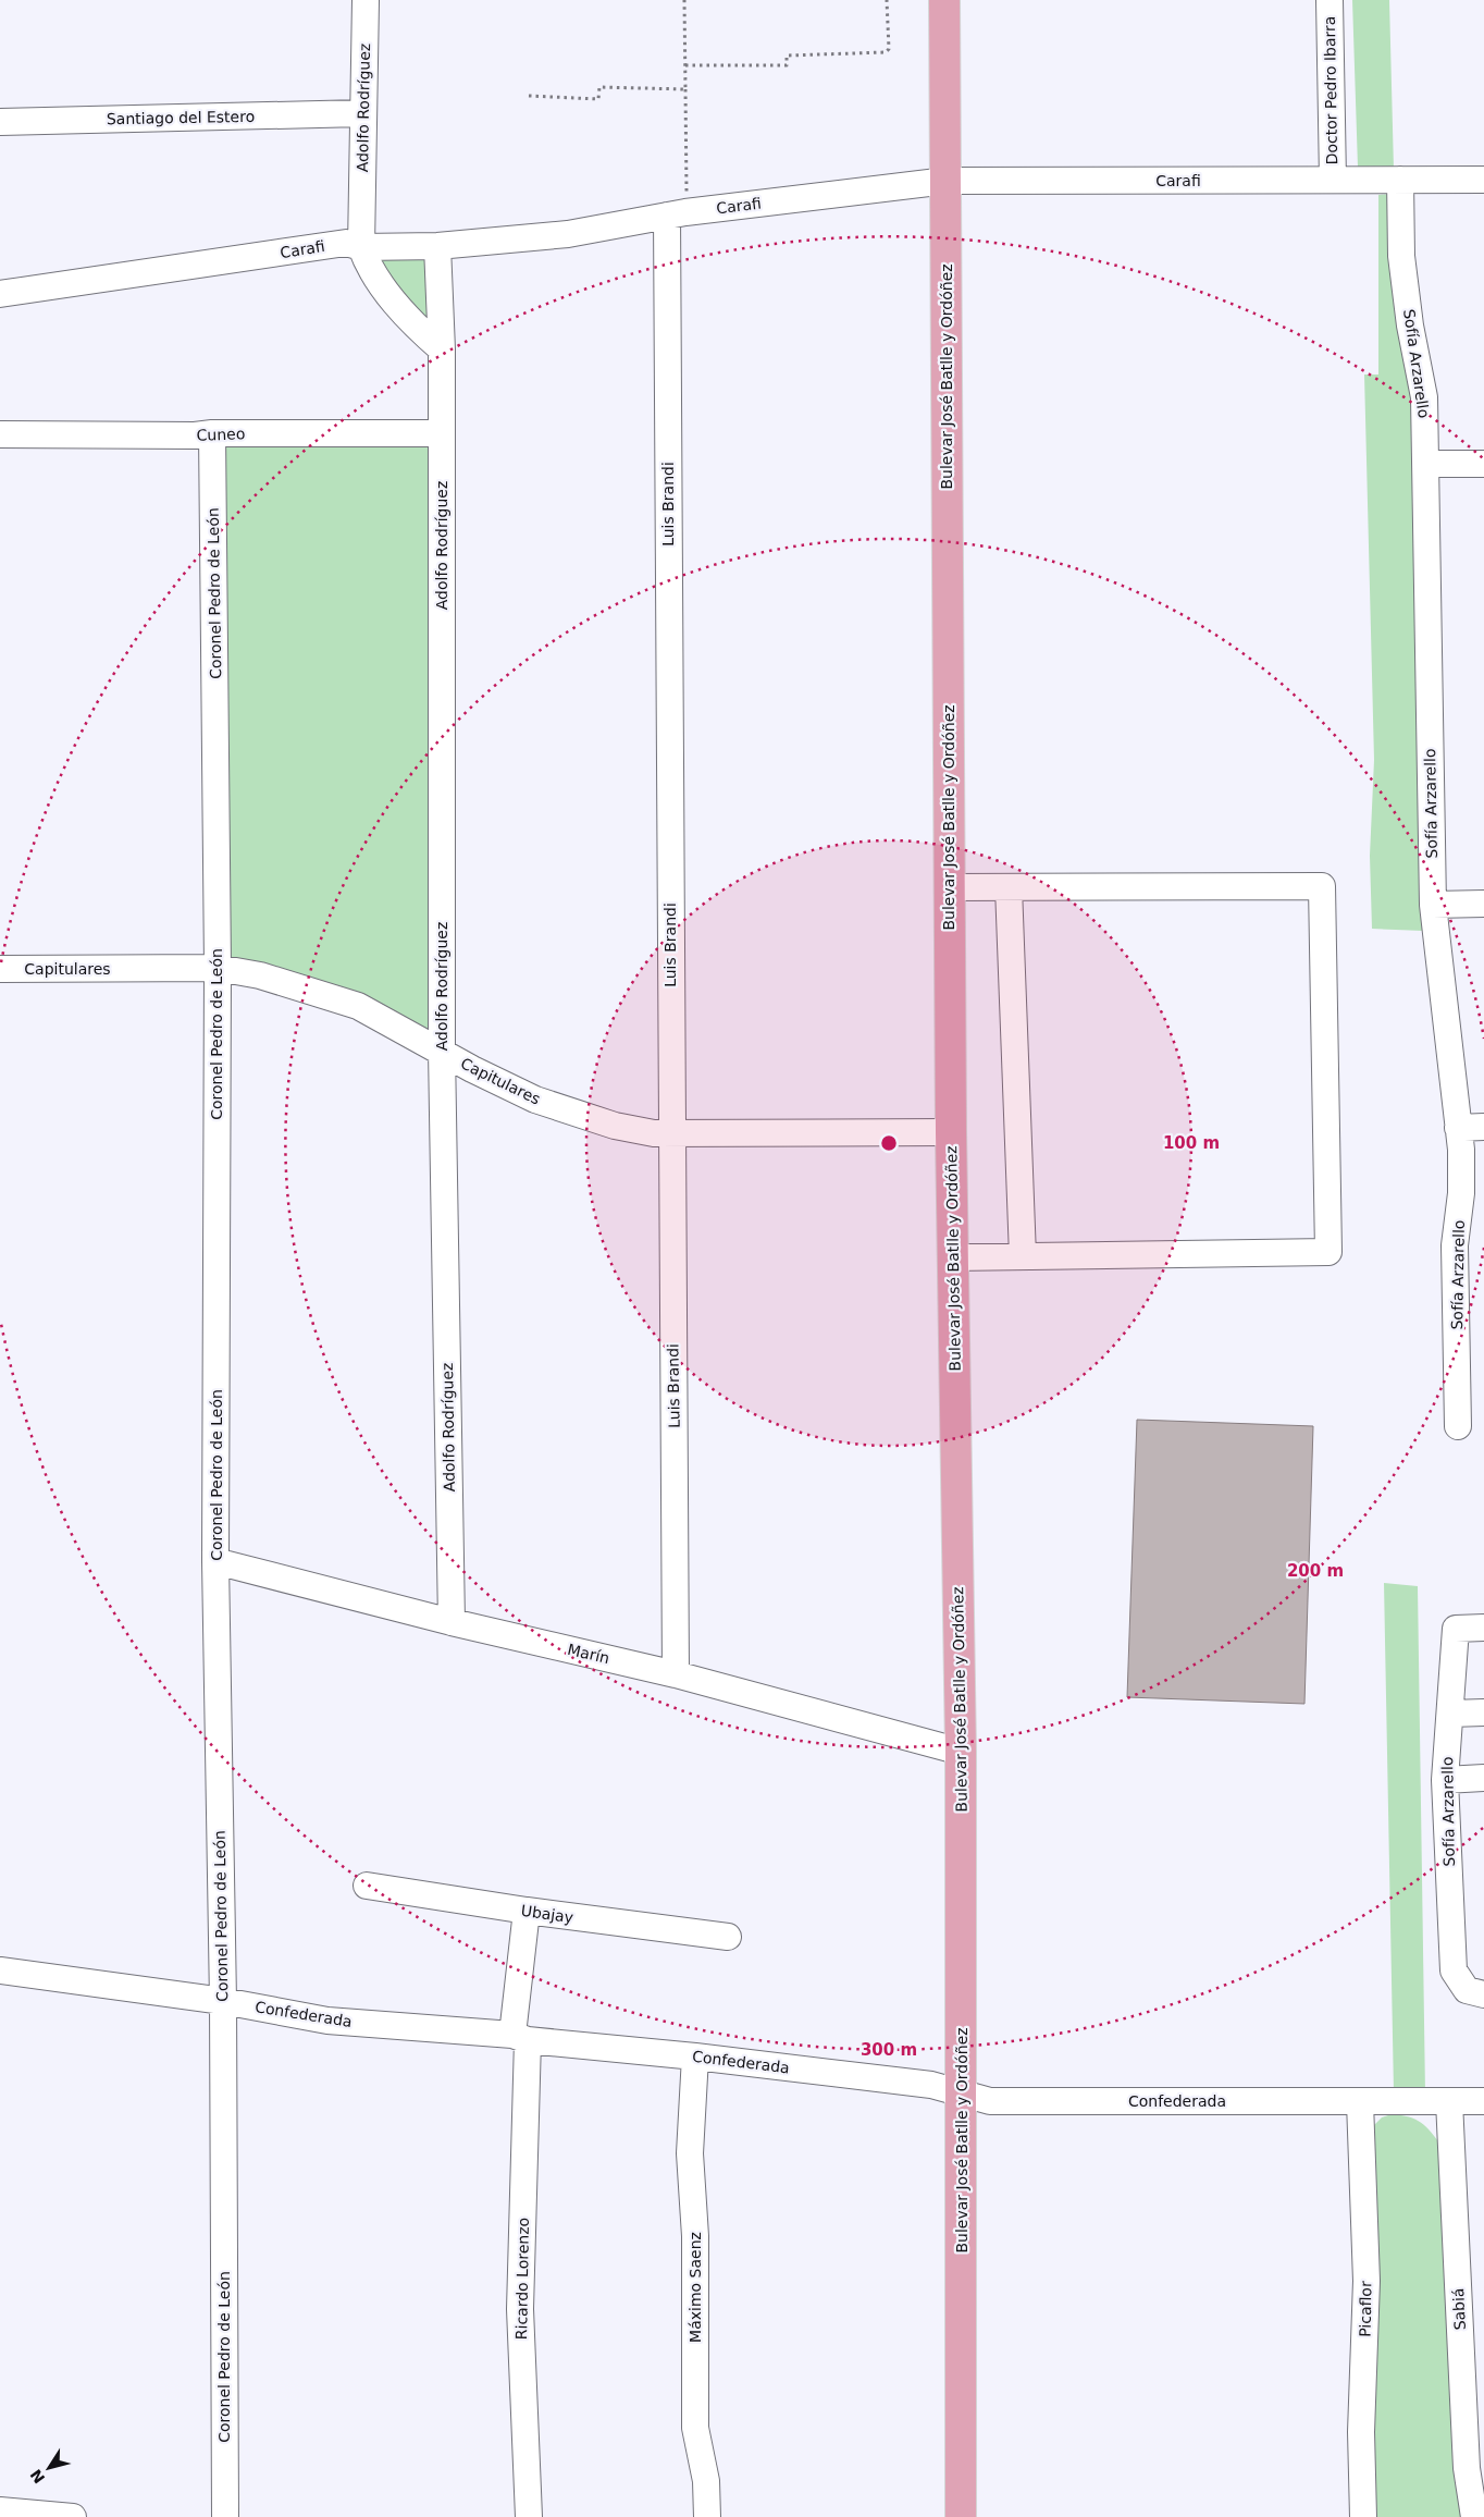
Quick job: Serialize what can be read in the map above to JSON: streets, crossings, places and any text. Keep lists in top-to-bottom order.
{
  "streets": {
    "main road": ["Bulevar José Batlle y Ordóñez"],
    "street": [
      "Doctor Pedro Ibarra",
      "Adolfo Rodríguez",
      "Santiago del Estero",
      "Carafi",
      "Sofía Arzarello",
      "Cuneo",
      "Luis Brandi",
      "Coronel Pedro de León",
      "Capitulares",
      "Marín",
      "Ubajay",
      "Confederada",
      "Ricardo Lorenzo",
      "Máximo Saenz",
      "Picaflor",
      "Sabiá"
    ]
  },
  "crossings": [
    ["Doctor Pedro Ibarra", "Carafi"],
    ["Adolfo Rodríguez", "Santiago del Estero"],
    ["Adolfo Rodríguez", "Carafi"],
    ["Adolfo Rodríguez", "Cuneo"],
    ["Adolfo Rodríguez", "Capitulares"],
    ["Adolfo Rodríguez", "Marín"],
    ["Carafi", "Sofía Arzarello"],
    ["Carafi", "Bulevar José Batlle y Ordóñez"],
    ["Carafi", "Luis Brandi"],
    ["Bulevar José Batlle y Ordóñez", "Capitulares"],
    ["Bulevar José Batlle y Ordóñez", "Marín"],
    ["Bulevar José Batlle y Ordóñez", "Confederada"],
    ["Cuneo", "Coronel Pedro de León"],
    ["Luis Brandi", "Capitulares"],
    ["Luis Brandi", "Marín"],
    ["Coronel Pedro de León", "Capitulares"],
    ["Coronel Pedro de León", "Marín"],
    ["Coronel Pedro de León", "Confederada"],
    ["Ubajay", "Ricardo Lorenzo"],
    ["Confederada", "Ricardo Lorenzo"],
    ["Confederada", "Máximo Saenz"],
    ["Confederada", "Picaflor"],
    ["Confederada", "Sabiá"]
  ],
  "north": "bottom left",
  "rings": ["100 m", "200 m", "300 m"]
}
